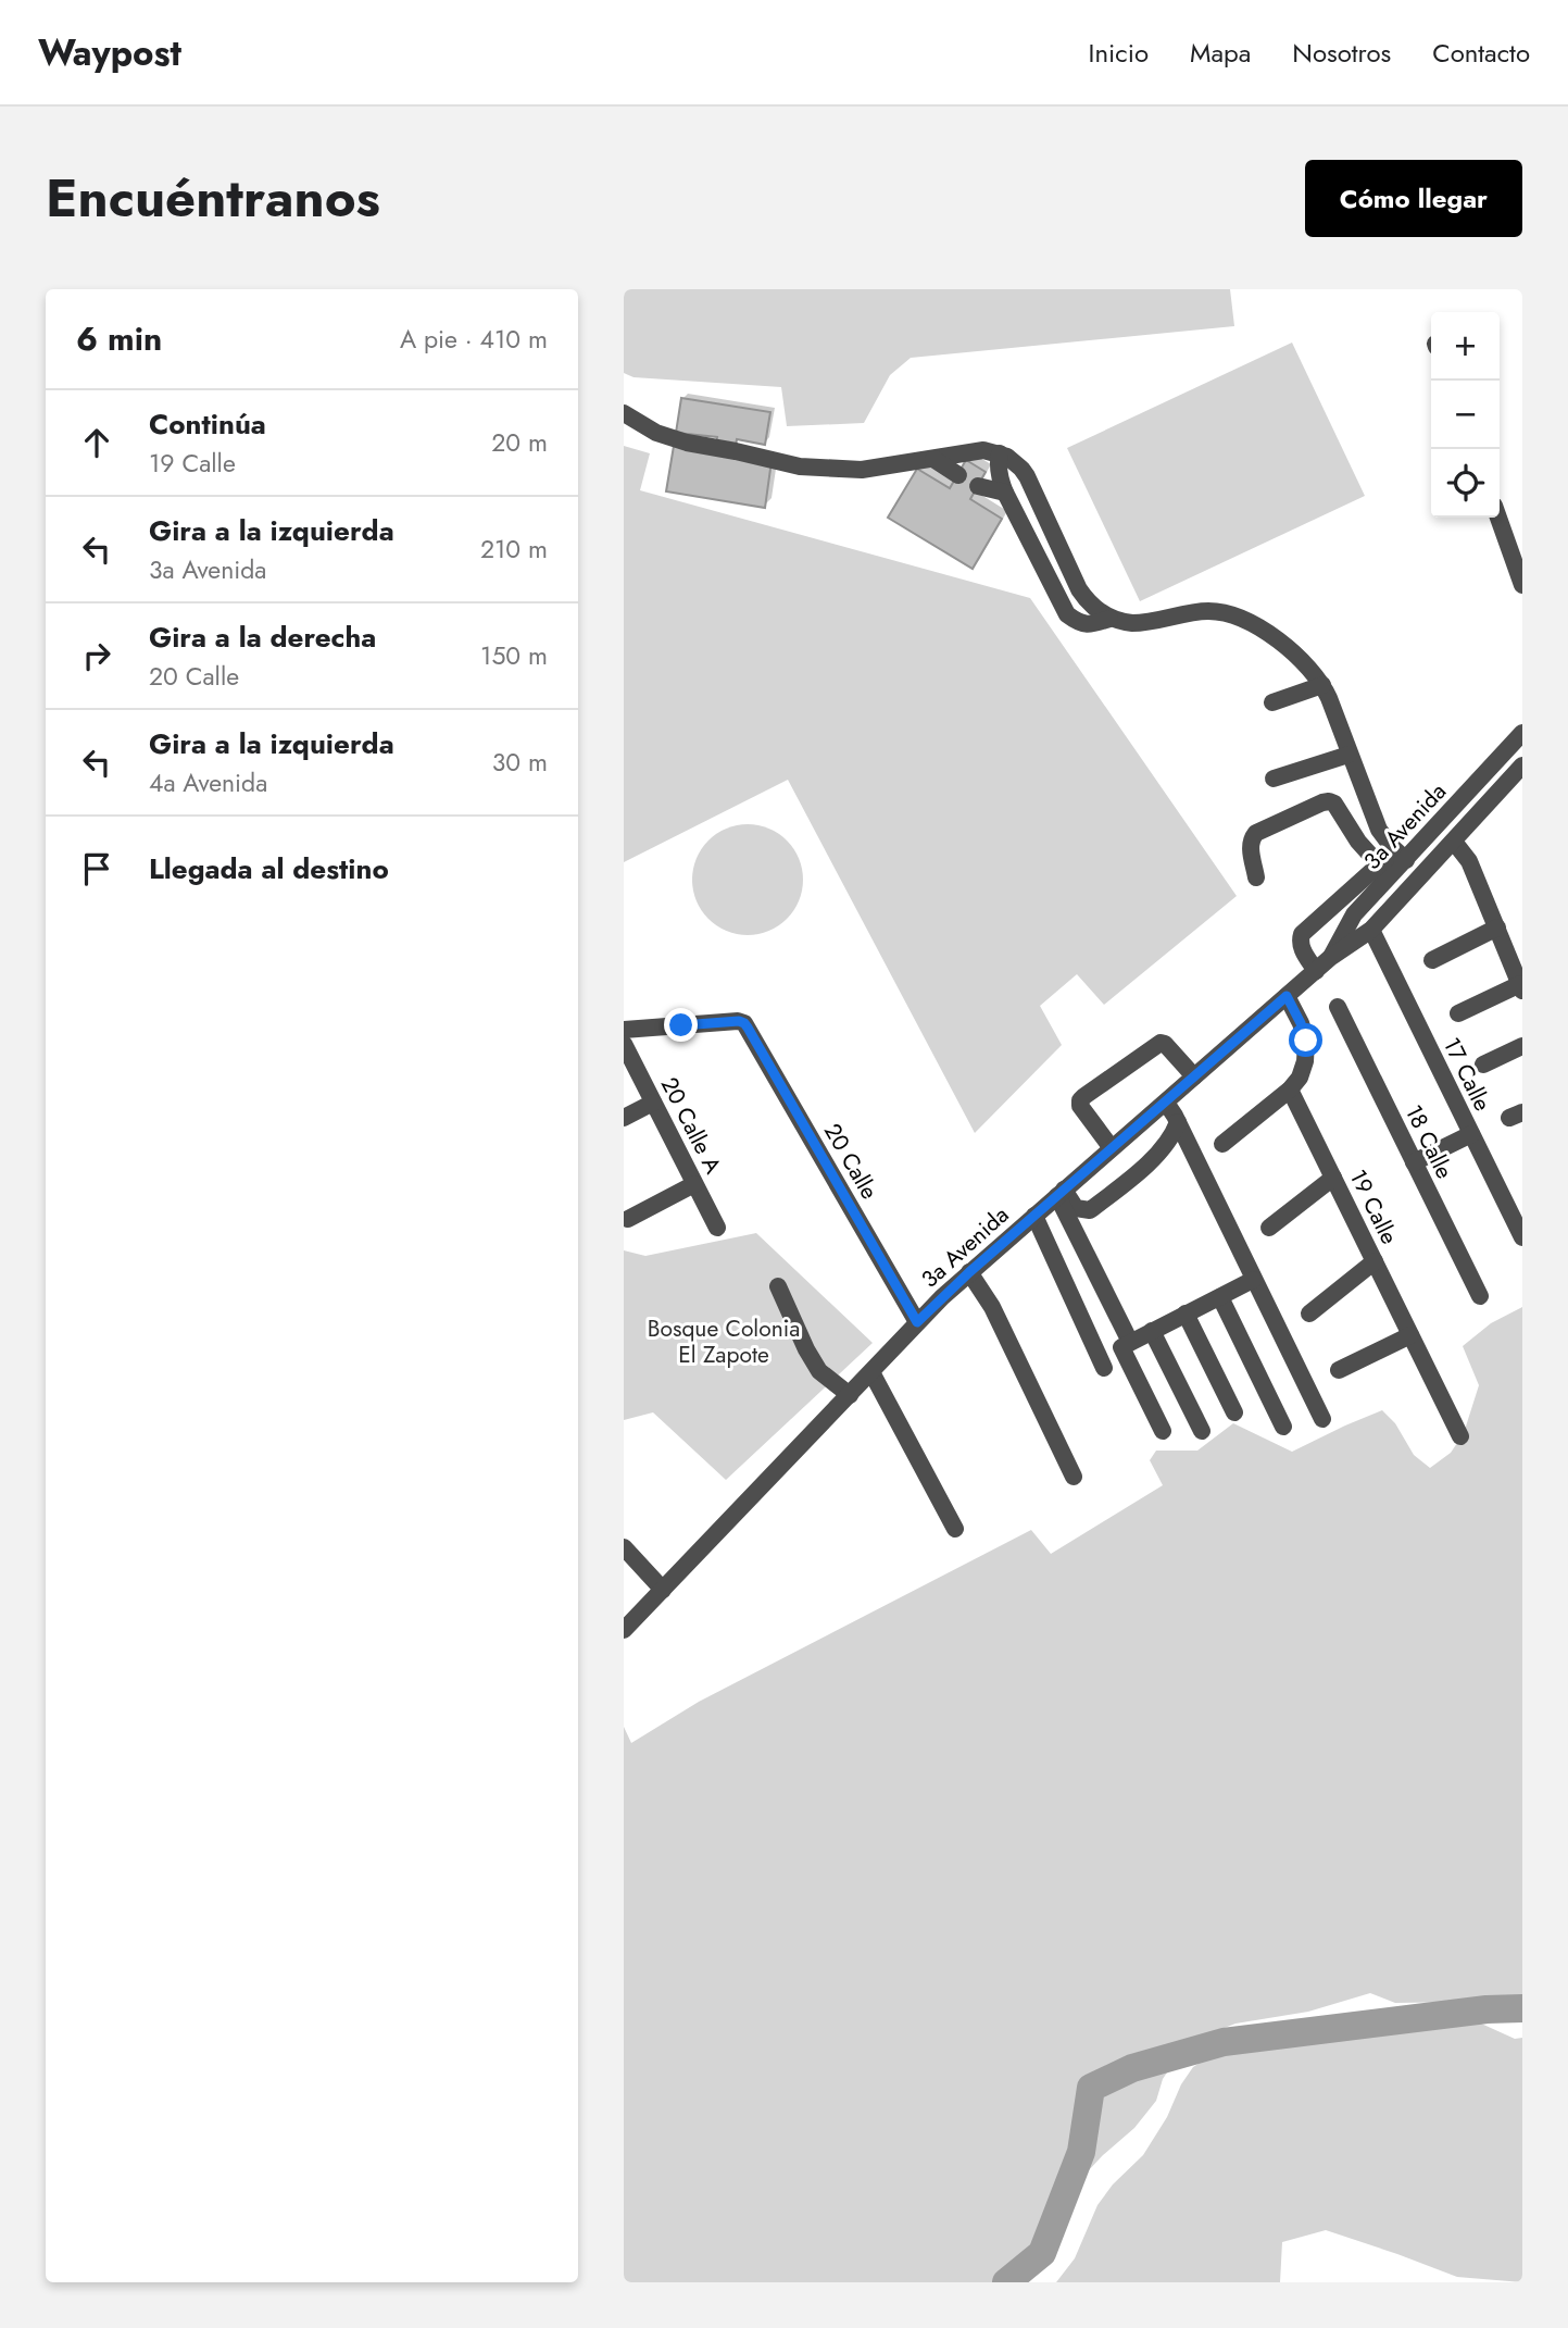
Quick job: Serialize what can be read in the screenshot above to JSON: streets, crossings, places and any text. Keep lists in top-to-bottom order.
{
  "streets": {
    "street": [
      "3a Avenida",
      "17 Calle",
      "20 Calle A",
      "18 Calle",
      "20 Calle",
      "19 Calle"
    ]
  },
  "crossings": [
    ["3a Avenida", "17 Calle"],
    ["3a Avenida", "20 Calle"]
  ],
  "parks": ["Bosque Colonia El Zapote"],
  "page": {
    "header": "Waypost",
    "nav": [
      "Inicio",
      "Mapa",
      "Nosotros",
      "Contacto"
    ],
    "title": "Encuéntranos",
    "buttons": "Cómo llegar",
    "heading": ["6 min", "A pie · 410 m"],
    "map_buttons": ["+", "−"],
    "list": [
      ["Continúa", "19 Calle", "20 m"],
      ["Gira a la izquierda", "3a Avenida", "210 m"],
      ["Gira a la derecha", "20 Calle", "150 m"],
      ["Gira a la izquierda", "4a Avenida", "30 m"],
      "Llegada al destino"
    ]
  }
}
